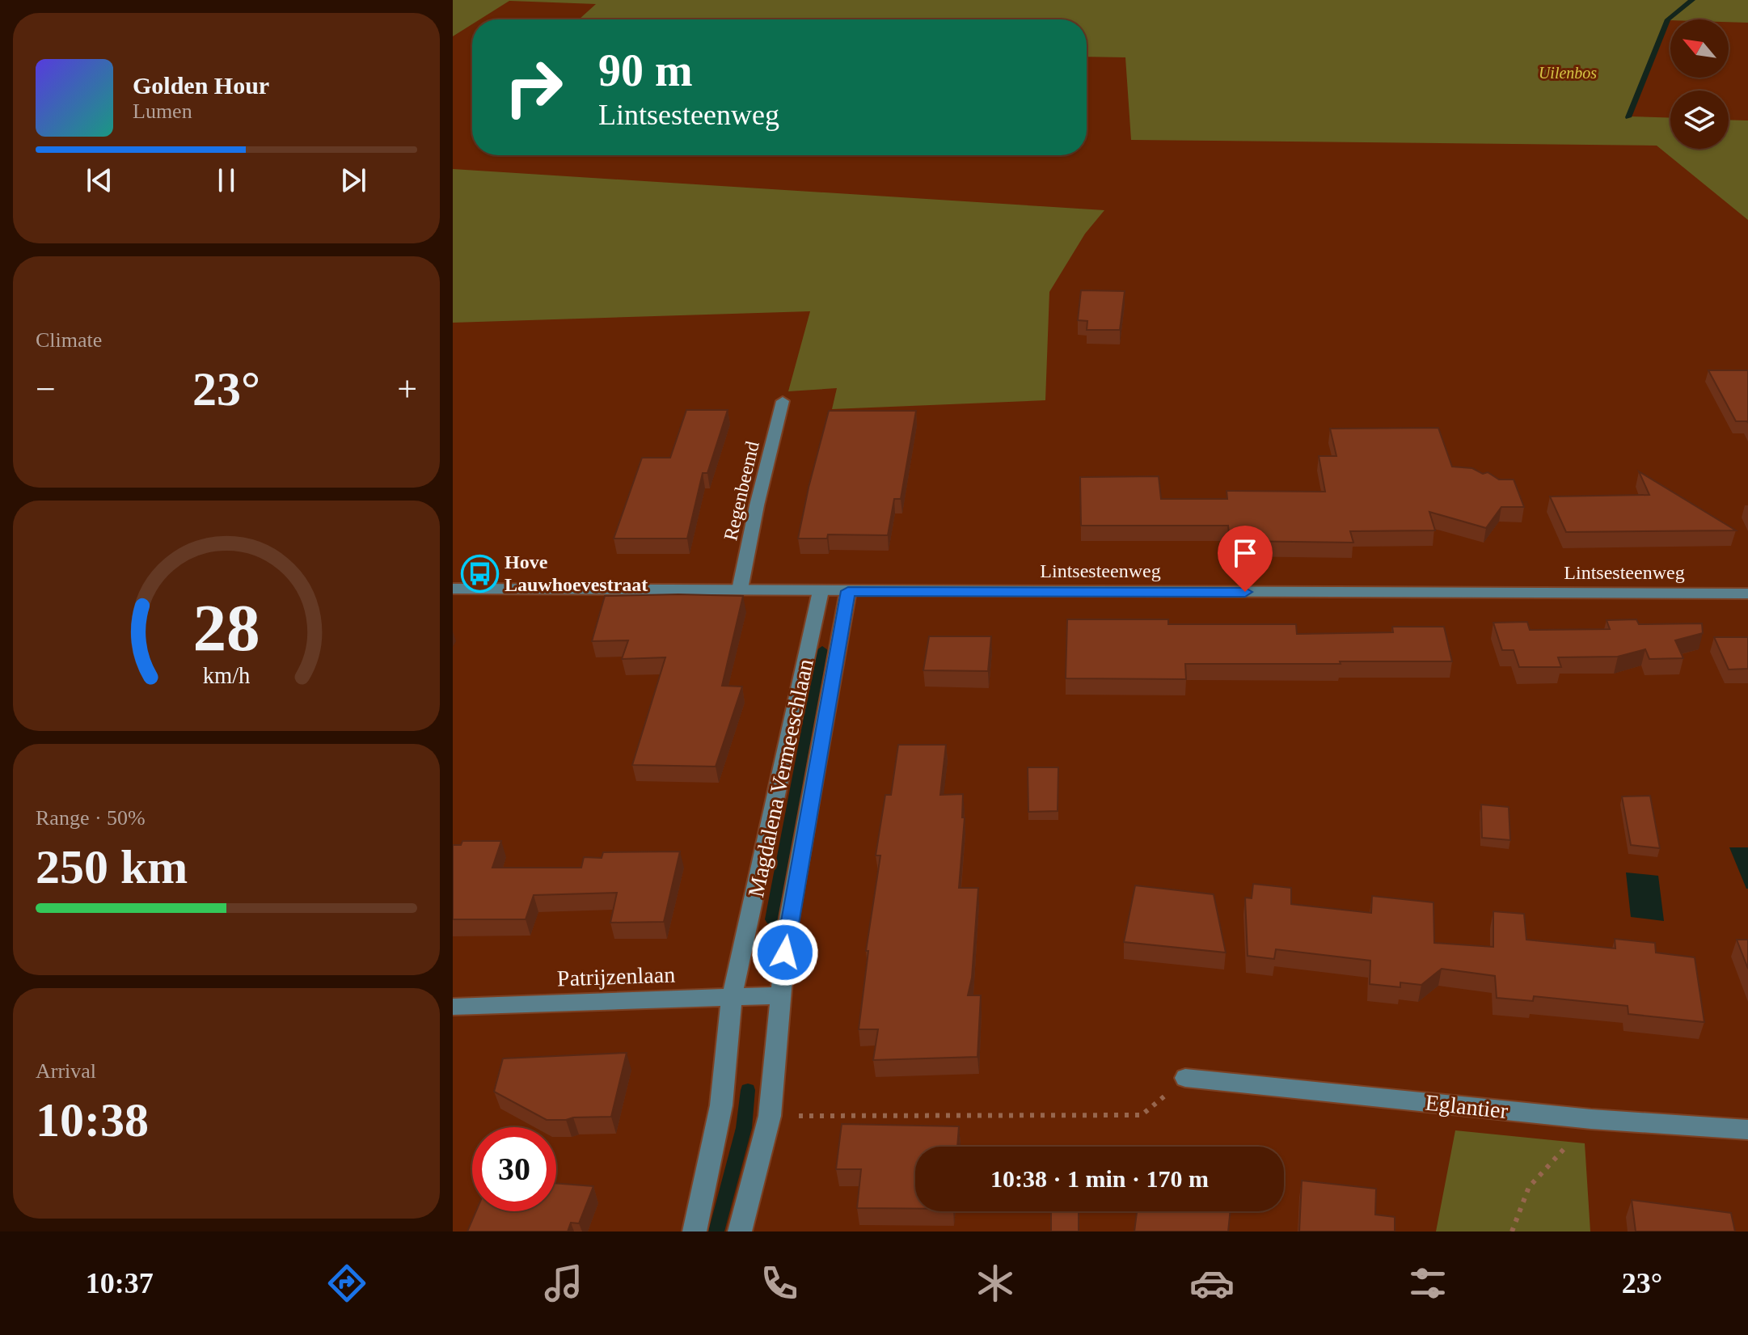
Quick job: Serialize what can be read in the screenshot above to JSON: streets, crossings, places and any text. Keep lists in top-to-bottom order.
{
  "streets": {
    "street": [
      "Regenbeemd",
      "Lintsesteenweg",
      "Magdalena Vermeeschlaan",
      "Patrijzenlaan",
      "Eglantier"
    ]
  },
  "crossings": [
    ["Regenbeemd", "Lintsesteenweg"],
    ["Lintsesteenweg", "Magdalena Vermeeschlaan"],
    ["Magdalena Vermeeschlaan", "Patrijzenlaan"]
  ],
  "parks": ["Uilenbos"],
  "places": {
    "bus stop": ["Hove Lauwhoevestraat"]
  },
  "north": "top left",
  "page": {
    "turn": ["90 m", "Lintsesteenweg"],
    "song": ["Golden Hour", "Lumen"],
    "tile": [
      "Climate",
      ["Range · 50%", "250 km"],
      ["Arrival", "10:38"]
    ],
    "heat": ["−", "23°", "+"],
    "limit": "30",
    "trip": "10:38 · 1 min · 170 m",
    "tabs": ["10:37", "23°"],
    "gauge": ["28", "km/h"]
  }
}
